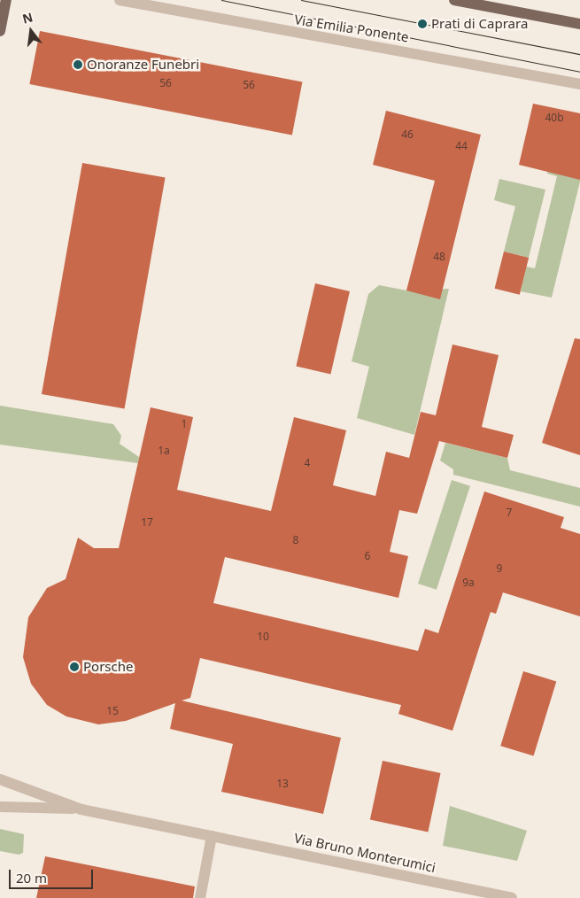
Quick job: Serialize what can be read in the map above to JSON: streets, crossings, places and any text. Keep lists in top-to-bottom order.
{
  "streets": {
    "street": ["Via Emilia Ponente", "Via Bruno Monterumici"]
  },
  "places": ["Prati di Caprara", "Onoranze Funebri", "Porsche"],
  "house_numbers": [
    "56",
    "56",
    "40b",
    "46",
    "44",
    "48",
    "1",
    "1a",
    "4",
    "7",
    "17",
    "8",
    "6",
    "9",
    "9a",
    "10",
    "15",
    "13"
  ],
  "scale_bar": "20 m",
  "north": "top"
}
